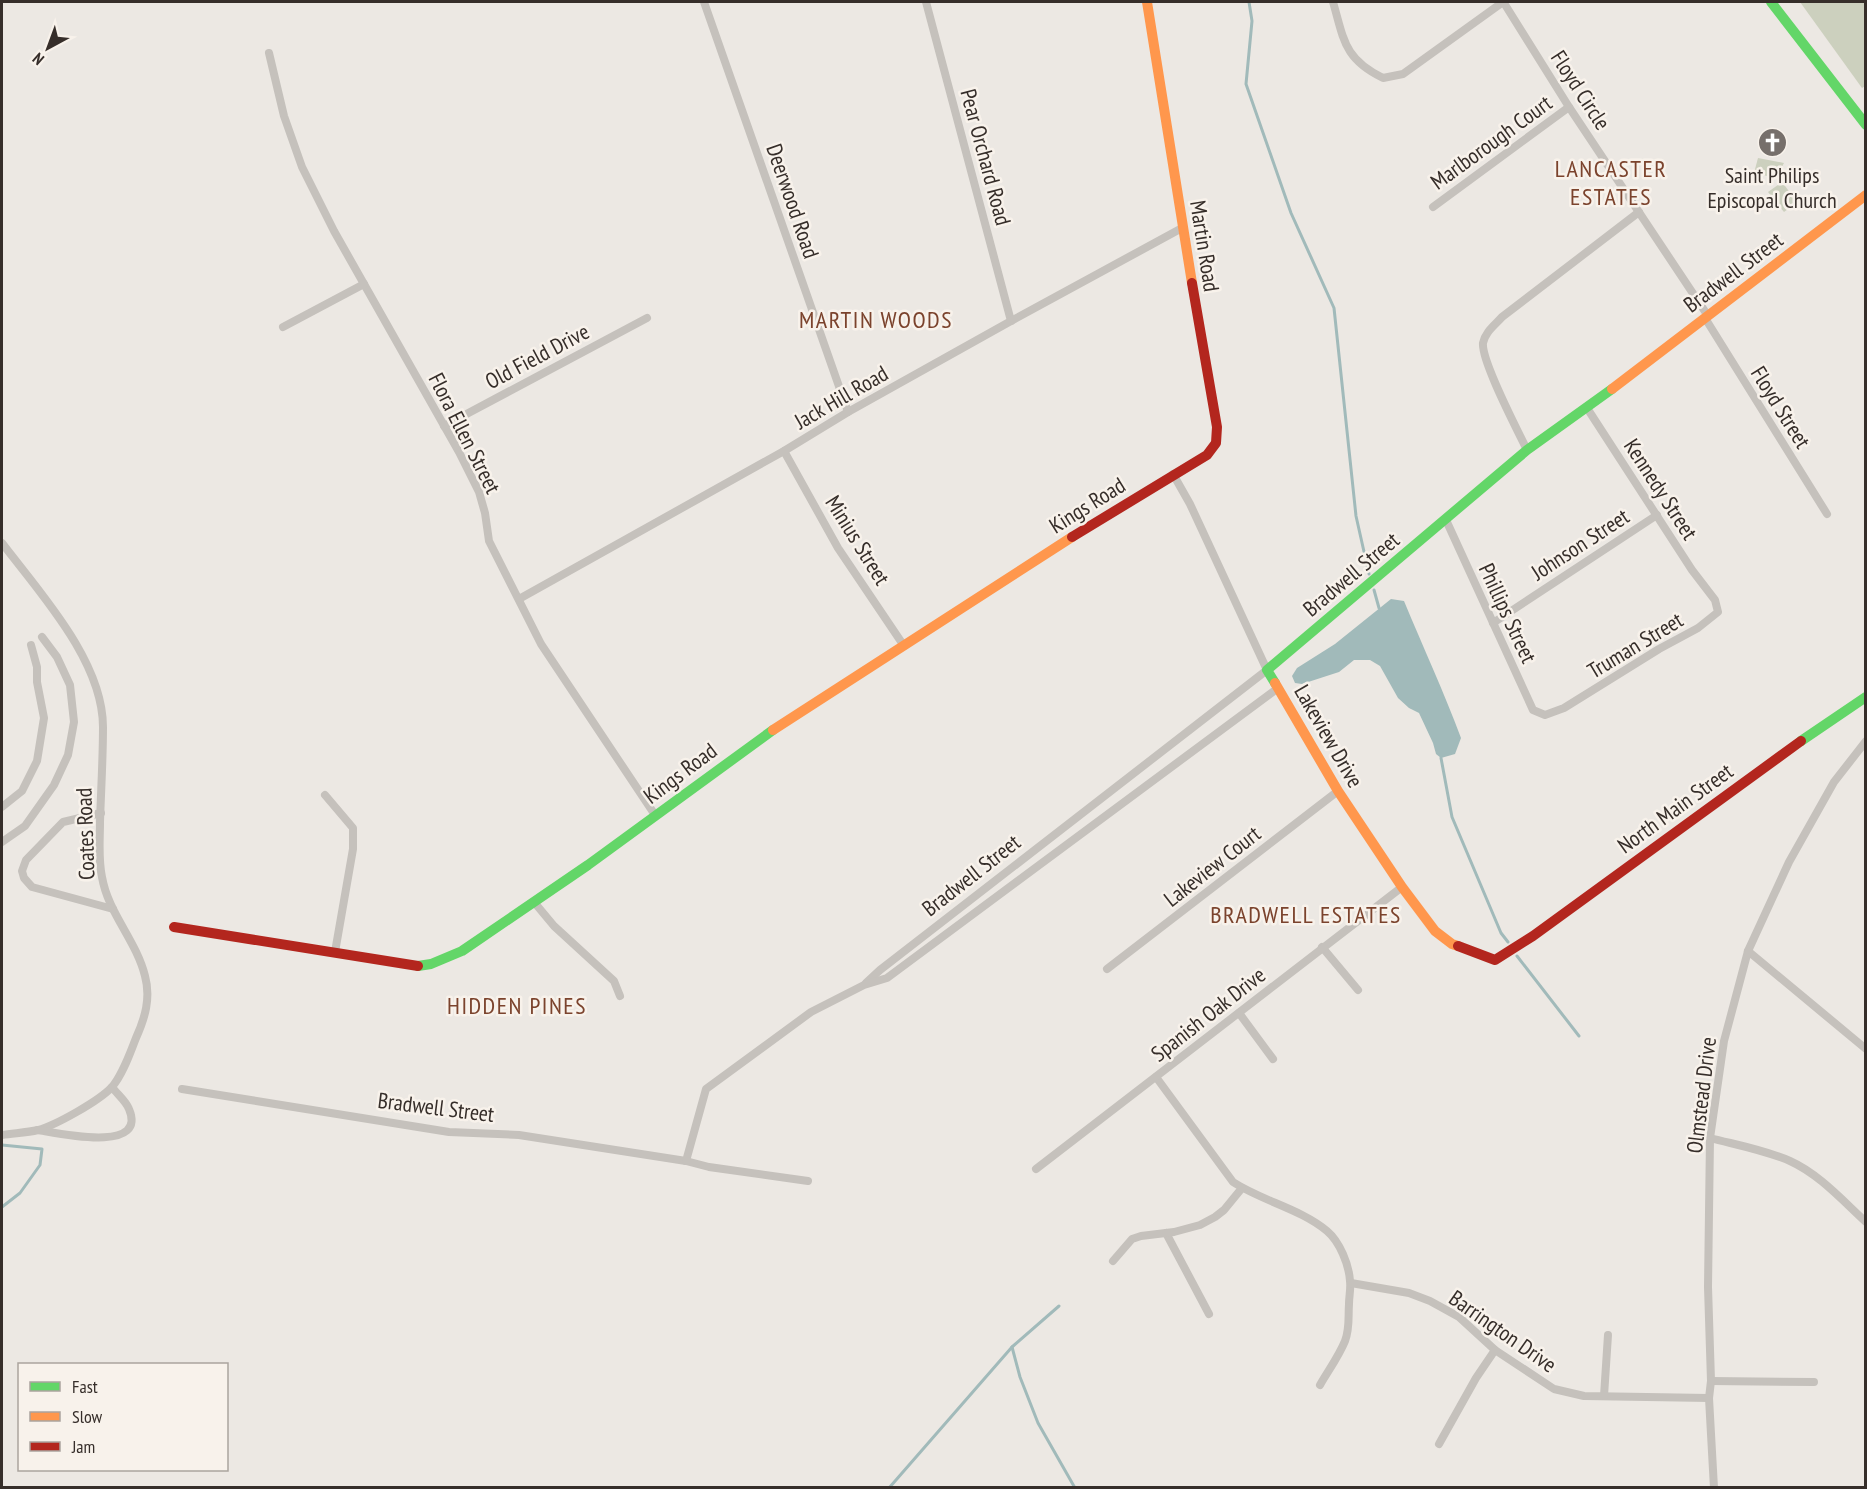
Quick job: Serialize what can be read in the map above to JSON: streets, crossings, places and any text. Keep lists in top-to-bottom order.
{
  "streets": {
    "street": [
      "Floyd Circle",
      "Marlborough Court",
      "Pear Orchard Road",
      "Deerwood Road",
      "Martin Road",
      "Bradwell Street",
      "Old Field Drive",
      "Jack Hill Road",
      "Floyd Street",
      "Flora Ellen Street",
      "Kennedy Street",
      "Kings Road",
      "Minius Street",
      "Johnson Street",
      "Phillips Street",
      "Truman Street",
      "Lakeview Drive",
      "North Main Street",
      "Coates Road",
      "Lakeview Court",
      "Spanish Oak Drive",
      "Olmstead Drive",
      "Barrington Drive"
    ]
  },
  "crossings": [
    ["Floyd Circle", "Marlborough Court"],
    ["Floyd Circle", "Bradwell Street"],
    ["Floyd Circle", "Floyd Street"],
    ["Pear Orchard Road", "Jack Hill Road"],
    ["Deerwood Road", "Jack Hill Road"],
    ["Martin Road", "Jack Hill Road"],
    ["Martin Road", "Kings Road"],
    ["Martin Road", "Lakeview Drive"],
    ["Bradwell Street", "Floyd Street"],
    ["Bradwell Street", "Kennedy Street"],
    ["Bradwell Street", "Phillips Street"],
    ["Bradwell Street", "Lakeview Drive"],
    ["Old Field Drive", "Flora Ellen Street"],
    ["Jack Hill Road", "Flora Ellen Street"],
    ["Jack Hill Road", "Minius Street"],
    ["Flora Ellen Street", "Kings Road"],
    ["Kennedy Street", "Johnson Street"],
    ["Kennedy Street", "Truman Street"],
    ["Kings Road", "Minius Street"],
    ["Kings Road", "Lakeview Drive"],
    ["Johnson Street", "Phillips Street"],
    ["Phillips Street", "Truman Street"],
    ["Lakeview Drive", "North Main Street"],
    ["Lakeview Drive", "Lakeview Court"],
    ["Lakeview Drive", "Spanish Oak Drive"],
    ["Olmstead Drive", "Barrington Drive"]
  ],
  "districts": [
    "LANCASTER ESTATES",
    "MARTIN WOODS",
    "BRADWELL ESTATES",
    "HIDDEN PINES"
  ],
  "places": {
    "church": ["Saint Philips Episcopal Church"]
  },
  "legend": ["Fast", "Slow", "Jam"],
  "north": "bottom left"
}
